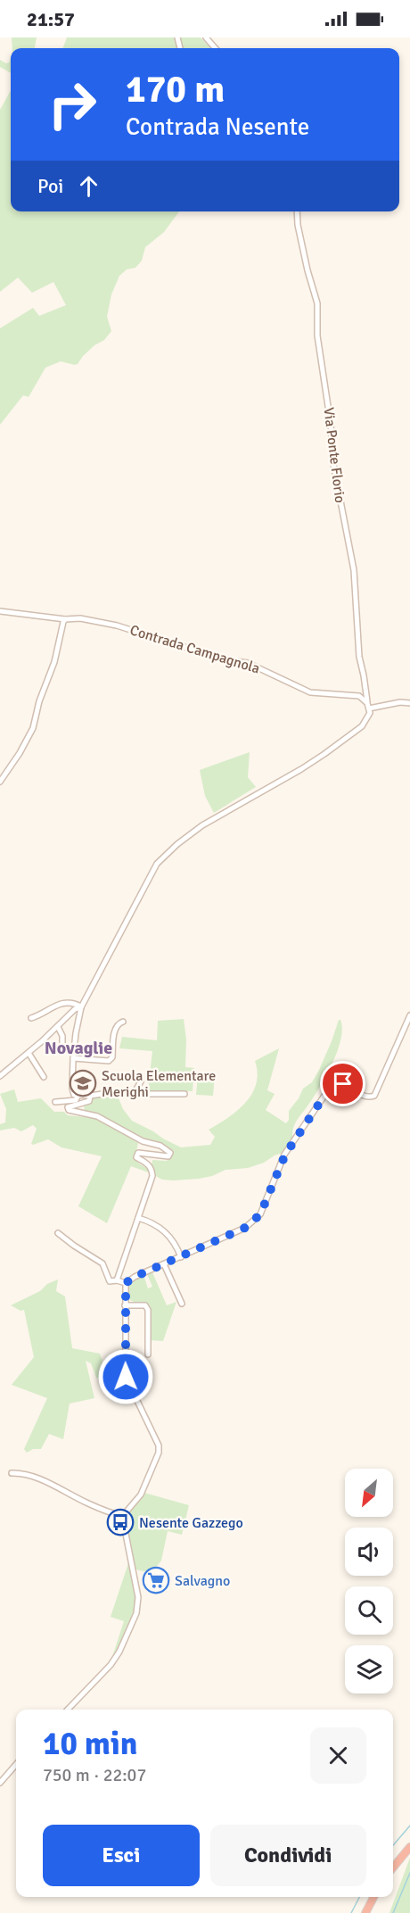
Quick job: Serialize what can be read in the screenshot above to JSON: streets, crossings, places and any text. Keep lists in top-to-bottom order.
{
  "streets": {
    "street": ["Via Ponte Florio", "Contrada Campagnola"]
  },
  "crossings": [
    ["Via Ponte Florio", "Contrada Campagnola"]
  ],
  "districts": ["Novaglie"],
  "places": {
    "school or university": ["Scuola Elementare Merighi"],
    "bus stop": ["Nesente Gazzego"],
    "supermarket": ["Salvagno"]
  },
  "north": "bottom left",
  "page": {
    "status": "21:57",
    "turn": ["170 m", "Contrada Nesente"],
    "then": "Poi",
    "heading": ["10 min", "750 m · 22:07"],
    "buttons": ["Esci", "Condividi"]
  }
}
